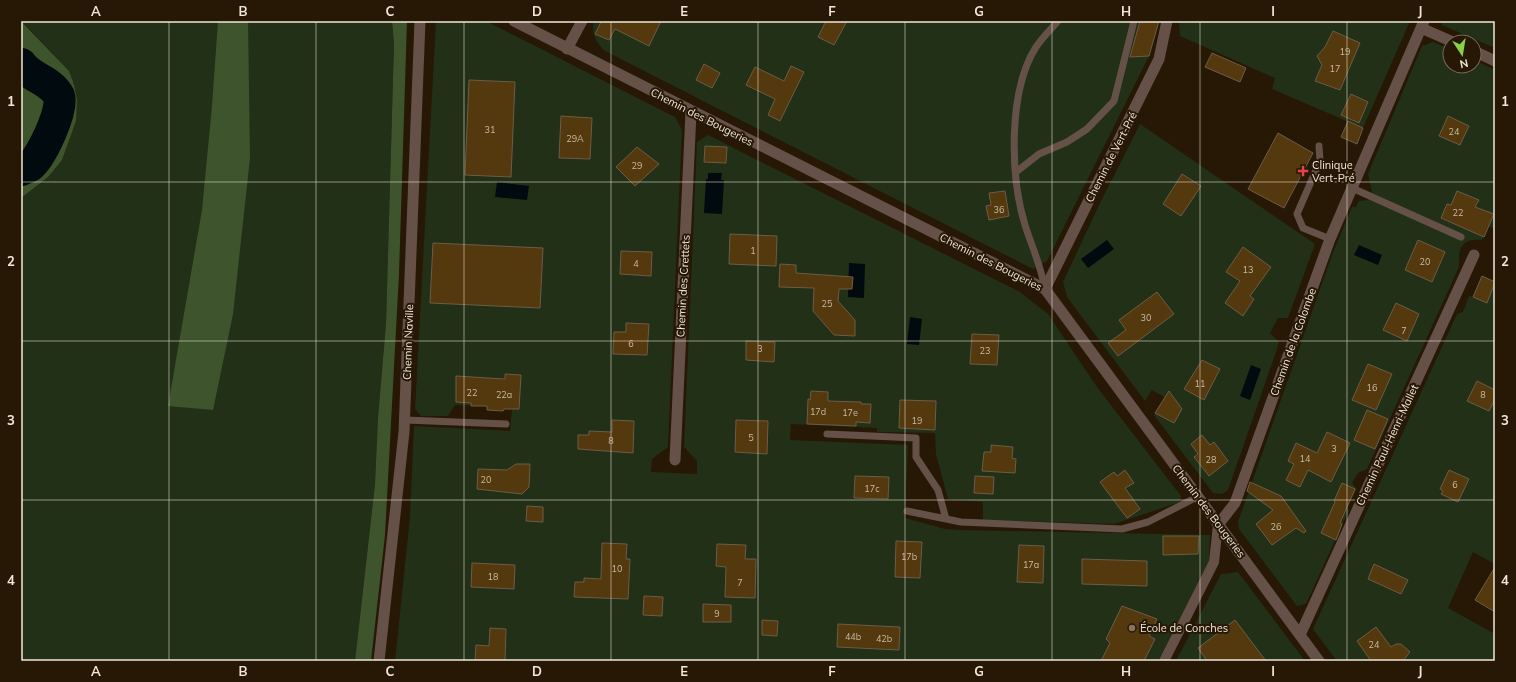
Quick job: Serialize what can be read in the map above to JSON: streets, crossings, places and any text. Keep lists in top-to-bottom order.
{
  "streets": {
    "street": [
      "Chemin des Bougeries",
      "Chemin de Vert-Pré",
      "Chemin des Crettets",
      "Chemin Naville",
      "Chemin de la Colombe",
      "Chemin Paul-Henri-Mallet"
    ]
  },
  "crossings": [
    ["Chemin des Bougeries", "Chemin de Vert-Pré"],
    ["Chemin des Bougeries", "Chemin des Crettets"],
    ["Chemin des Bougeries", "Chemin de la Colombe"],
    ["Chemin des Bougeries", "Chemin Paul-Henri-Mallet"]
  ],
  "places": {
    "health": ["Clinique Vert-Pré"],
    "other": ["École de Conches"]
  },
  "house_numbers": [
    "19",
    "17",
    "31",
    "24",
    "29A",
    "29",
    "36",
    "22",
    "1",
    "20",
    "4",
    "13",
    "25",
    "30",
    "7",
    "6",
    "3",
    "23",
    "11",
    "16",
    "22",
    "22a",
    "8",
    "17d",
    "17e",
    "19",
    "5",
    "8",
    "3",
    "14",
    "28",
    "20",
    "6",
    "17c",
    "26",
    "17b",
    "17a",
    "10",
    "18",
    "7",
    "9",
    "44b",
    "42b",
    "24"
  ],
  "north": "bottom",
  "grid": {
    "columns": [
      "A",
      "B",
      "C",
      "D",
      "E",
      "F",
      "G",
      "H",
      "I",
      "J"
    ],
    "rows": [
      "1",
      "2",
      "3",
      "4"
    ]
  }
}
